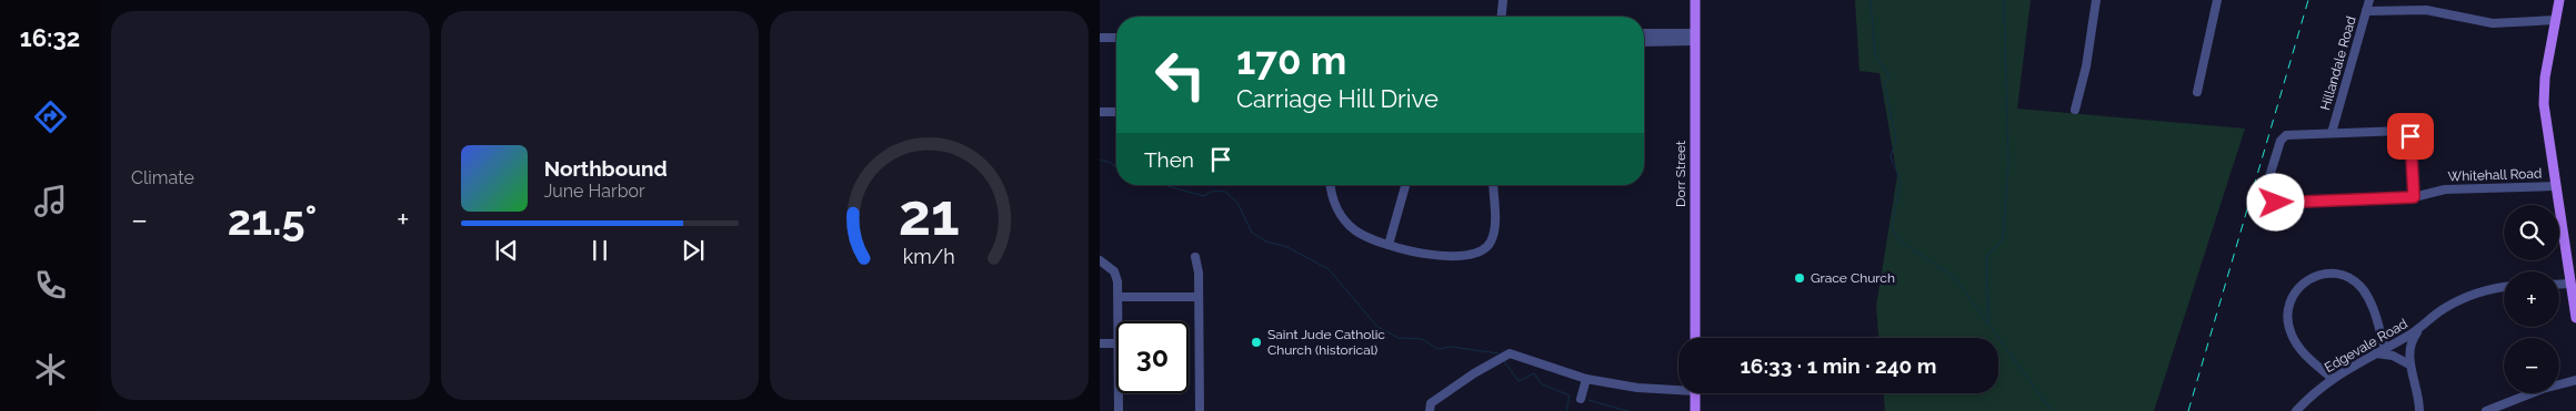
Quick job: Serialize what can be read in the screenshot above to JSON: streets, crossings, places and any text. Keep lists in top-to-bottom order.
{
  "streets": {
    "main road": ["Dorr Street"],
    "street": ["Hillandale Road", "Whitehall Road", "Edgevale Road"]
  },
  "crossings": [
    ["Hillandale Road", "Whitehall Road"]
  ],
  "places": ["Grace Church", "Saint Jude Catholic Church (historical)"],
  "page": {
    "tabs": "16:32",
    "tile": "Climate",
    "turn": ["170 m", "Carriage Hill Drive"],
    "then": "Then",
    "song": ["Northbound", "June Harbor"],
    "heat": ["−", "21.5°", "+"],
    "map_buttons": ["+", "−"],
    "limit": "30",
    "trip": "16:33 · 1 min · 240 m",
    "gauge": ["21", "km/h"]
  }
}
